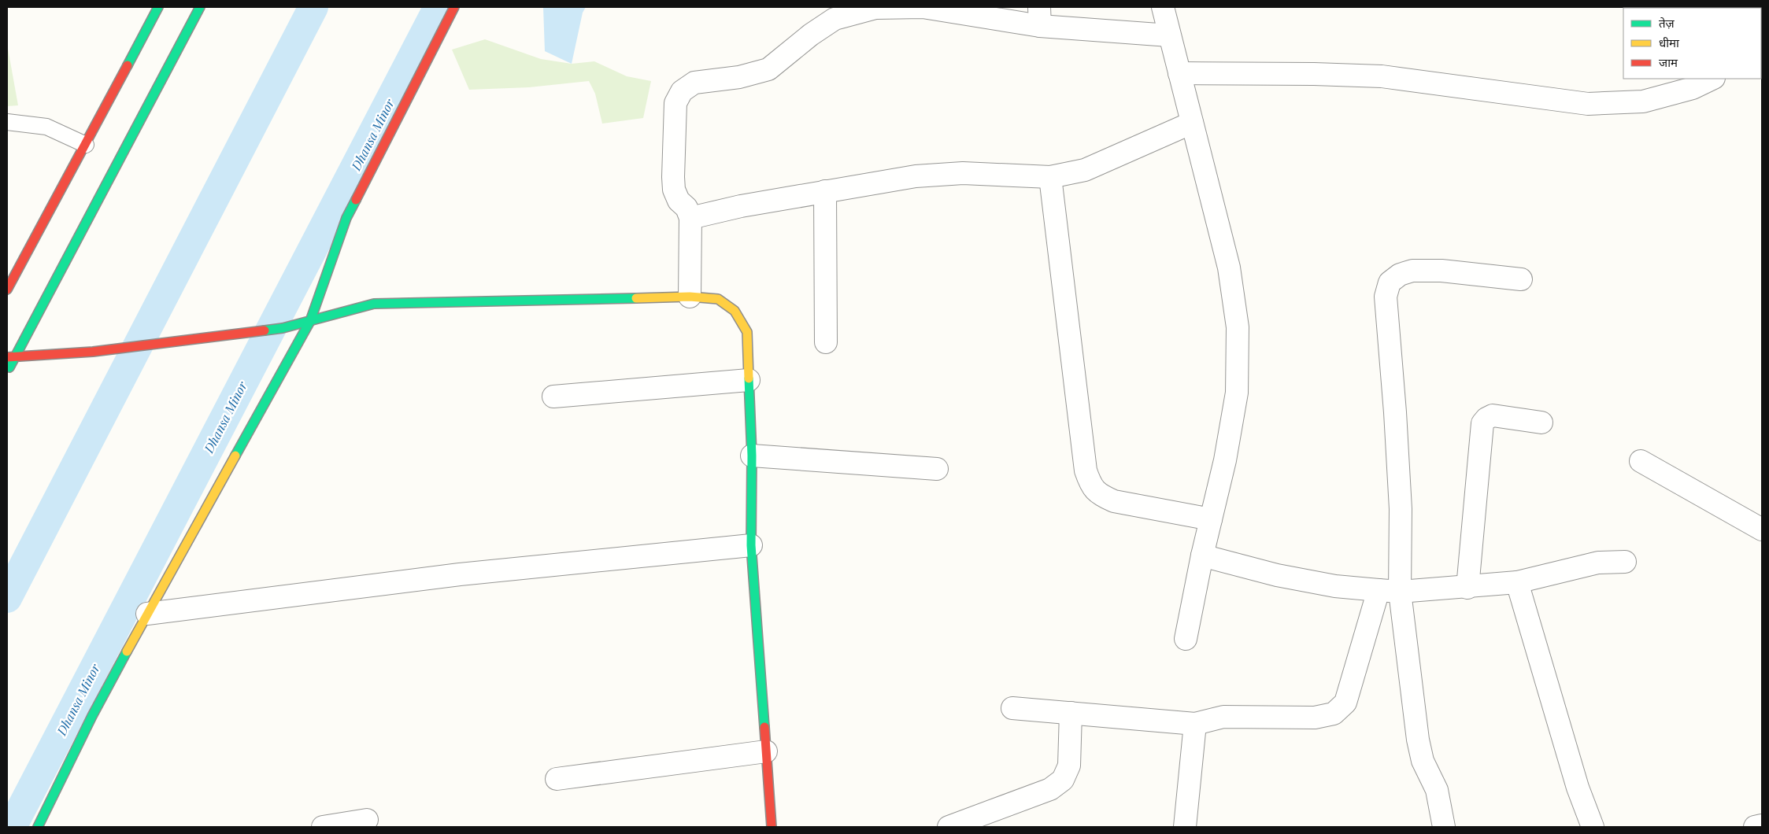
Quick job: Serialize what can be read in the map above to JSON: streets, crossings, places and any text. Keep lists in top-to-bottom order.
{
  "water": ["Dhansa Minor"],
  "legend": ["तेज़", "धीमा", "जाम"]
}
